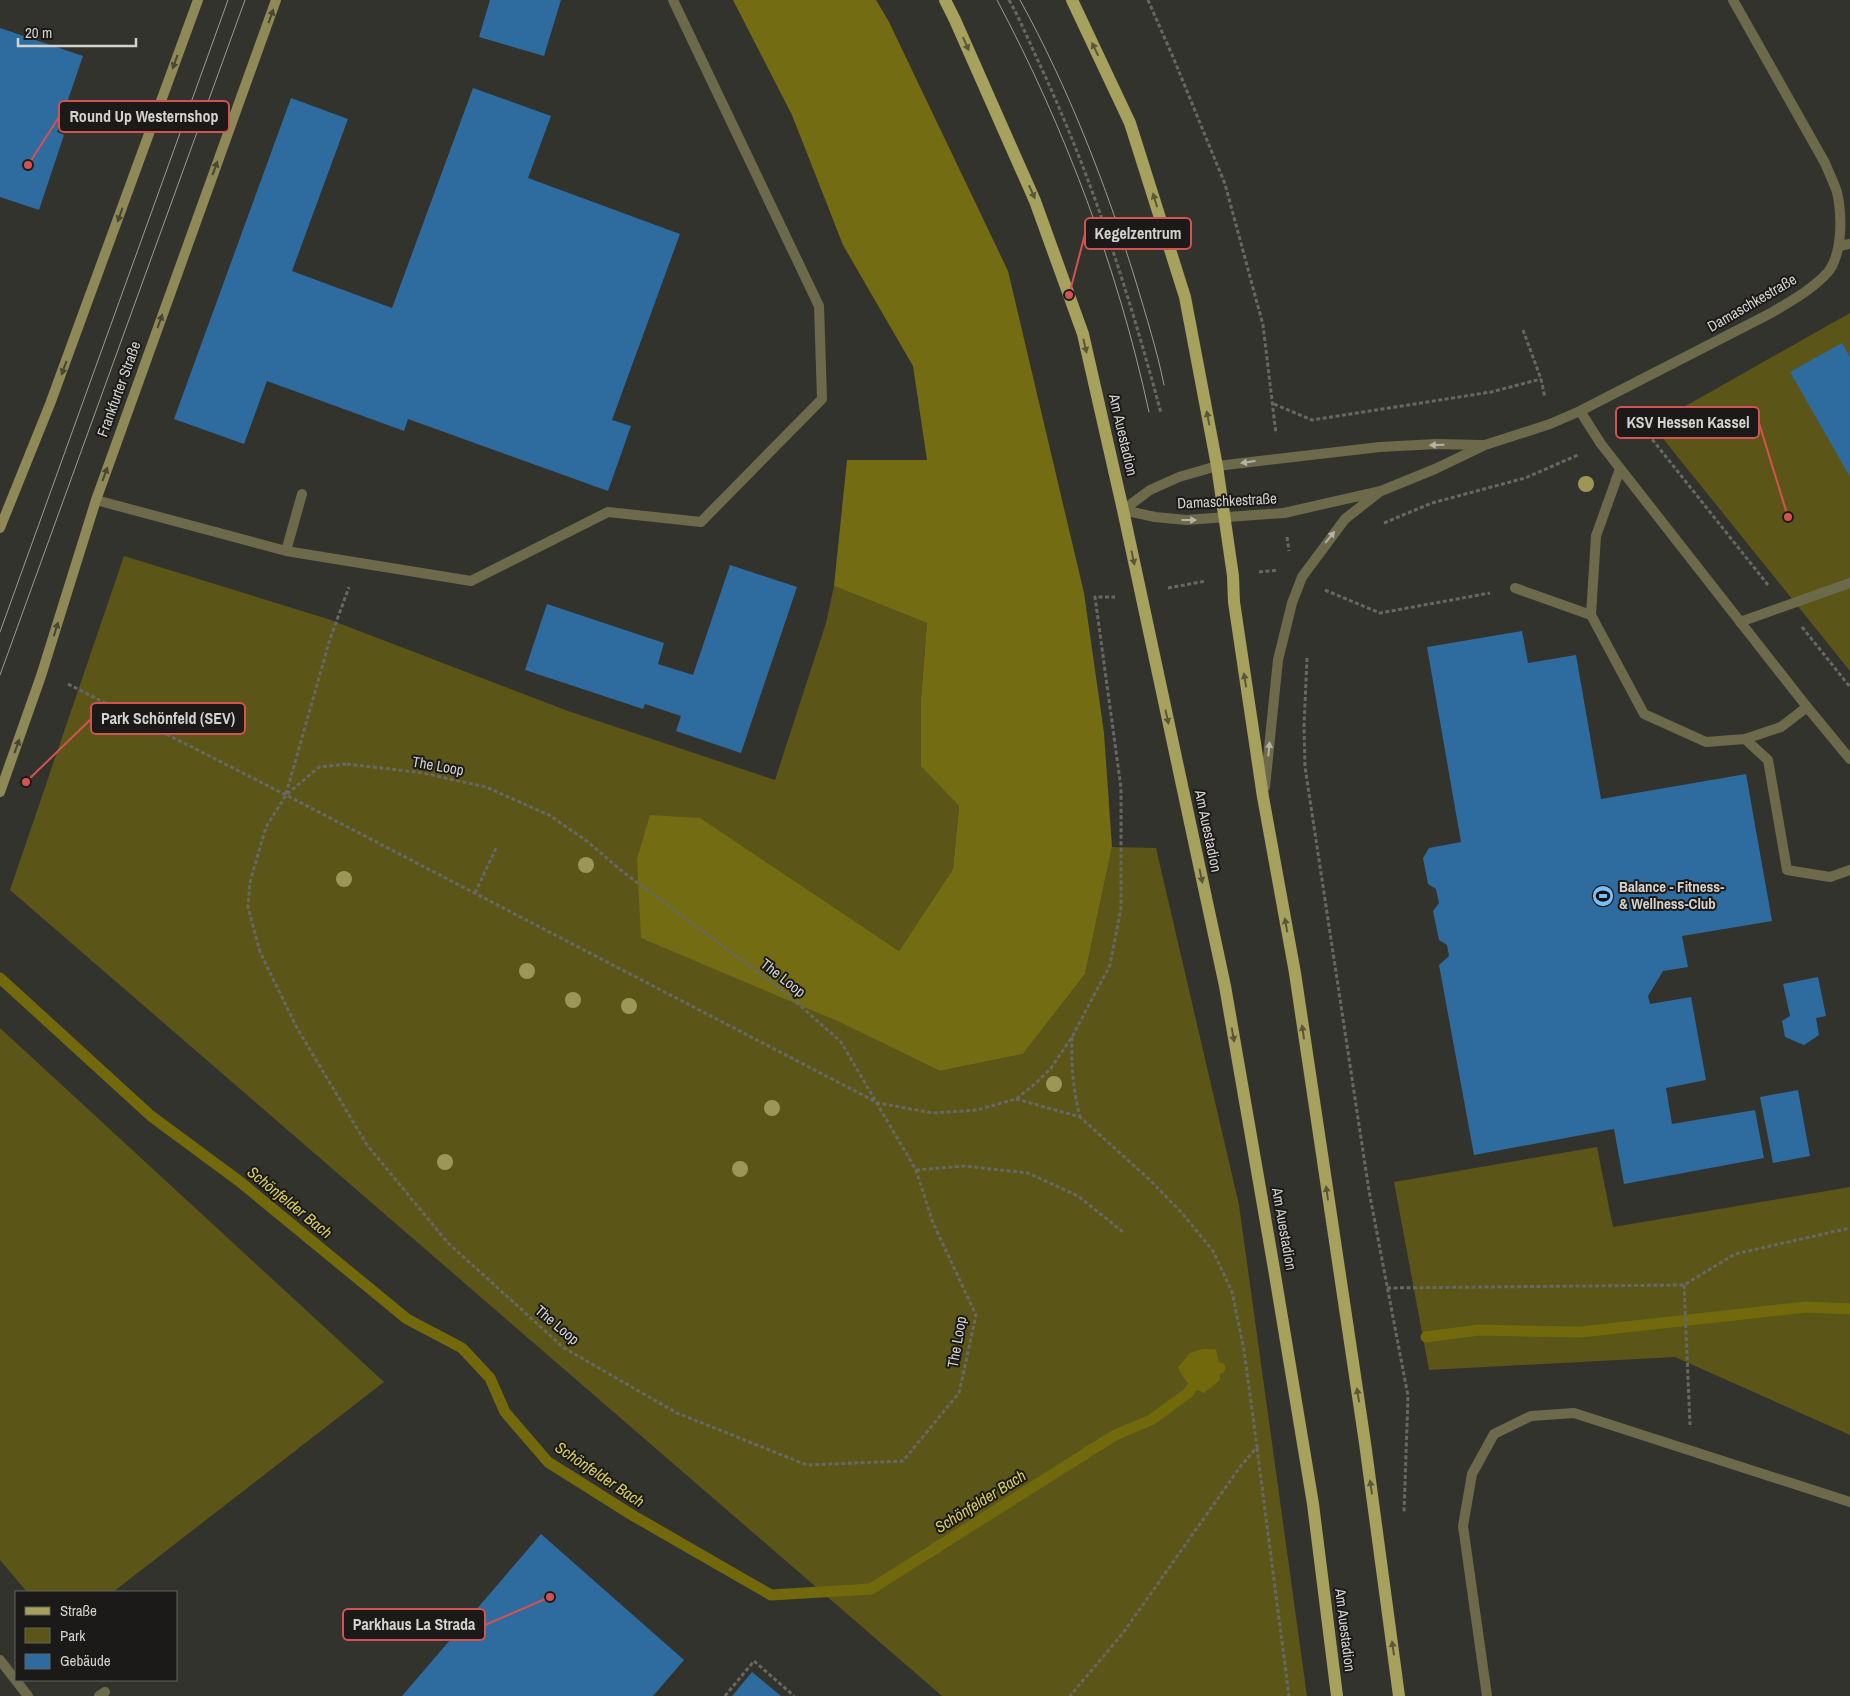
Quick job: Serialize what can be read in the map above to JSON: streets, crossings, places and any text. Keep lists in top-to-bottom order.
{
  "streets": {
    "main road": ["Frankfurter Straße", "Am Auestadion"],
    "street": ["Damaschkestraße"],
    "path": ["The Loop"]
  },
  "crossings": [
    ["Damaschkestraße", "Am Auestadion"]
  ],
  "water": ["Schönfelder Bach"],
  "places": {
    "other": [
      "Round Up Westernshop",
      "Kegelzentrum",
      "KSV Hessen Kassel",
      "Park Schönfeld (SEV)",
      "Parkhaus La Strada"
    ],
    "sports": ["Balance - Fitness- & Wellness-Club"]
  },
  "legend": ["Straße", "Park", "Gebäude"],
  "scale_bar": "20 m"
}
